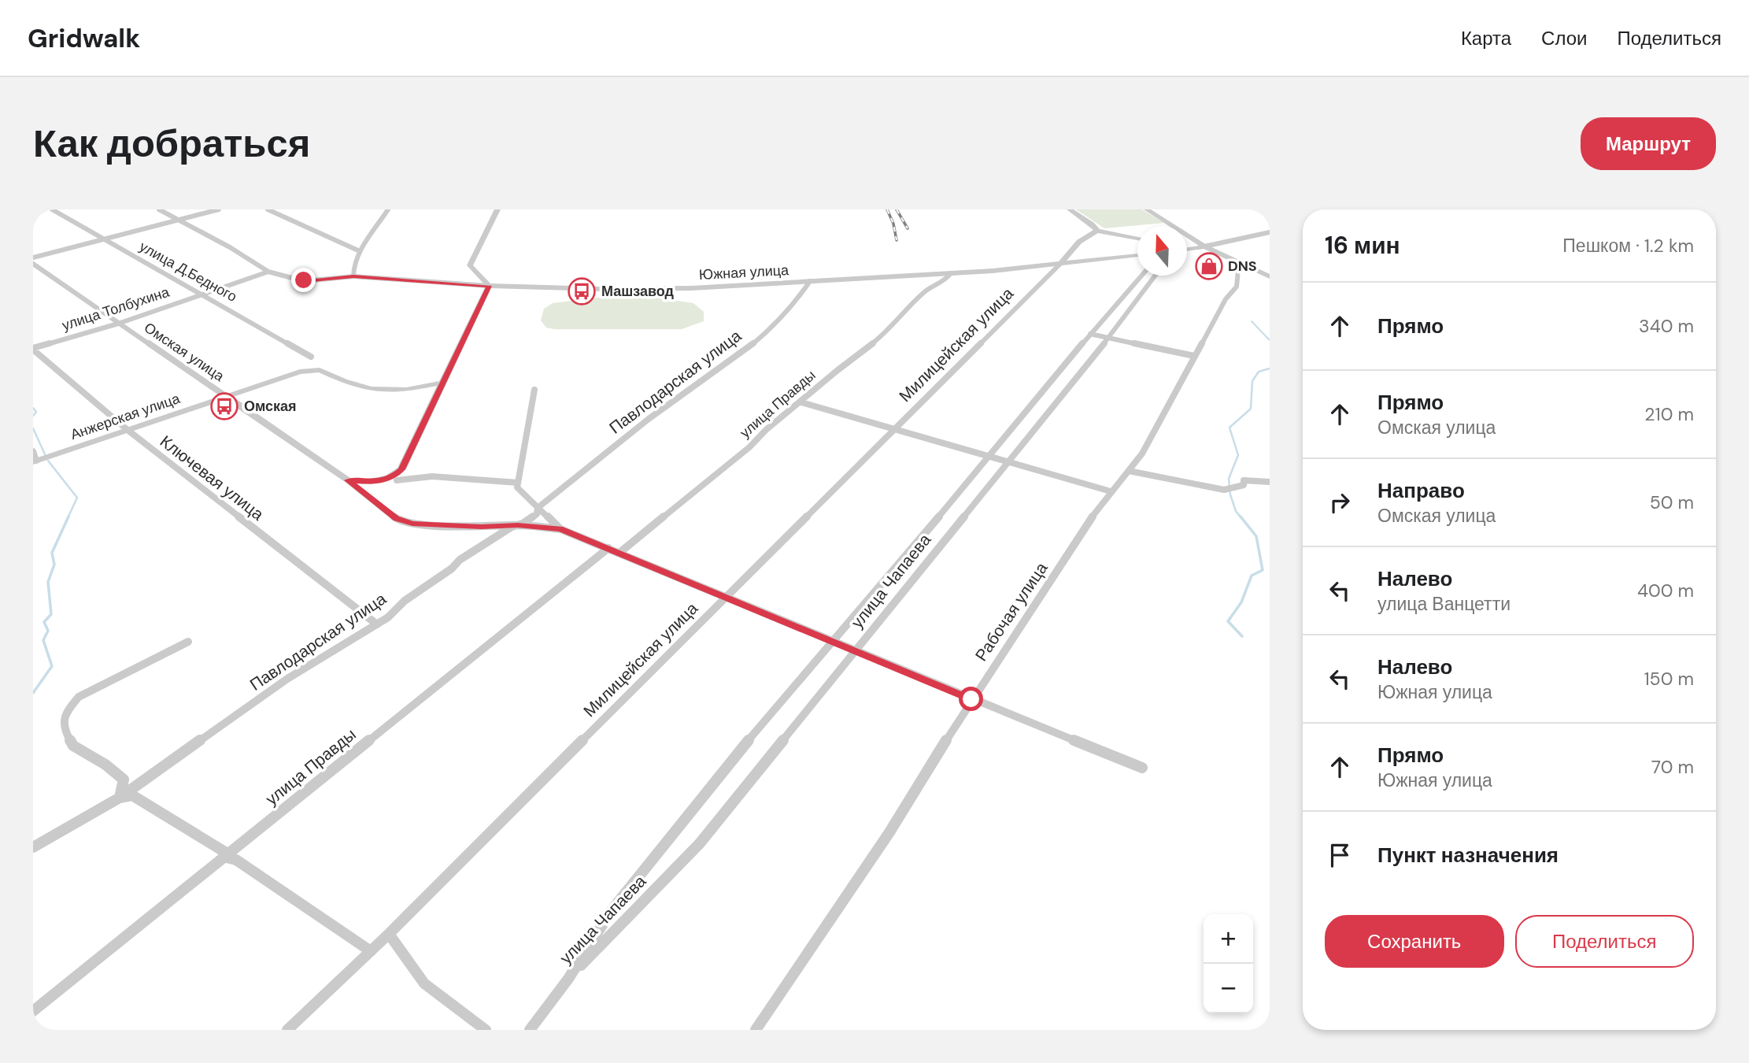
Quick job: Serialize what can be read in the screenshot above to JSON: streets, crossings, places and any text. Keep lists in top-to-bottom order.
{
  "streets": {
    "street": [
      "улица Д.Бедного",
      "Южная улица",
      "улица Толбухина",
      "Милицейская улица",
      "Омская улица",
      "Павлодарская улица",
      "улица Правды",
      "Анжерская улица",
      "Ключевая улица",
      "улица Чапаева",
      "Рабочая улица"
    ]
  },
  "crossings": [
    ["улица Д.Бедного", "улица Толбухина"],
    ["Южная улица", "Милицейская улица"],
    ["Южная улица", "Павлодарская улица"],
    ["Южная улица", "улица Правды"],
    ["улица Толбухина", "Омская улица"],
    ["улица Толбухина", "Ключевая улица"],
    ["Омская улица", "Павлодарская улица"],
    ["Омская улица", "Анжерская улица"],
    ["Павлодарская улица", "Ключевая улица"],
    ["Анжерская улица", "Ключевая улица"]
  ],
  "places": {
    "shop": ["DNS"],
    "bus stop": ["Машзавод", "Омская"]
  },
  "north": "top",
  "page": {
    "header": "Gridwalk",
    "nav": ["Карта", "Слои", "Поделиться"],
    "buttons": [
      "Маршрут",
      ["Сохранить", "Поделиться"]
    ],
    "title": "Как добраться",
    "heading": ["16 мин", "Пешком · 1.2 km"],
    "list": [
      ["Прямо", "340 m"],
      ["Прямо", "Омская улица", "210 m"],
      ["Направо", "Омская улица", "50 m"],
      ["Налево", "улица Ванцетти", "400 m"],
      ["Налево", "Южная улица", "150 m"],
      ["Прямо", "Южная улица", "70 m"],
      "Пункт назначения"
    ],
    "map_buttons": ["+", "−"]
  }
}
